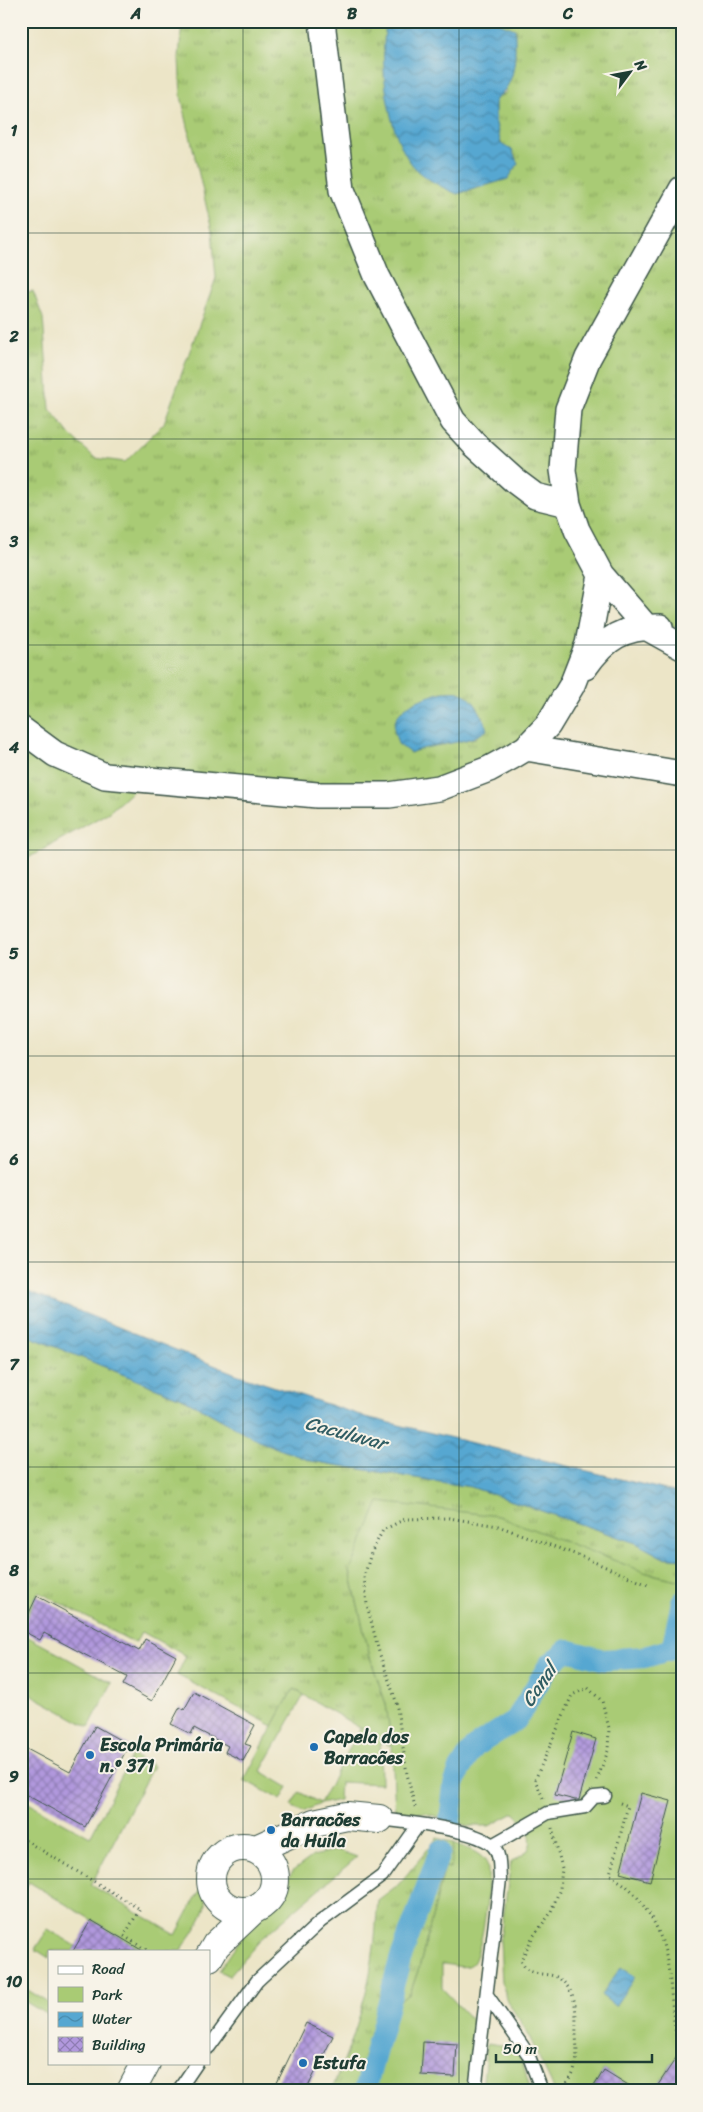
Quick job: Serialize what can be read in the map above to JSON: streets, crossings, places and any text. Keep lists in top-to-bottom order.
{
  "water": ["Caculuvar", "Canal"],
  "places": [
    "Capela dos Barracões",
    "Escola Primária n.º 371",
    "Barracões da Huíla",
    "Estufa"
  ],
  "legend": [
    "Road",
    "Park",
    "Water",
    "Building"
  ],
  "scale_bar": "50 m",
  "north": "top right",
  "grid": {
    "columns": ["A", "B", "C"],
    "rows": [
      "1",
      "2",
      "3",
      "4",
      "5",
      "6",
      "7",
      "8",
      "9",
      "10"
    ]
  }
}
